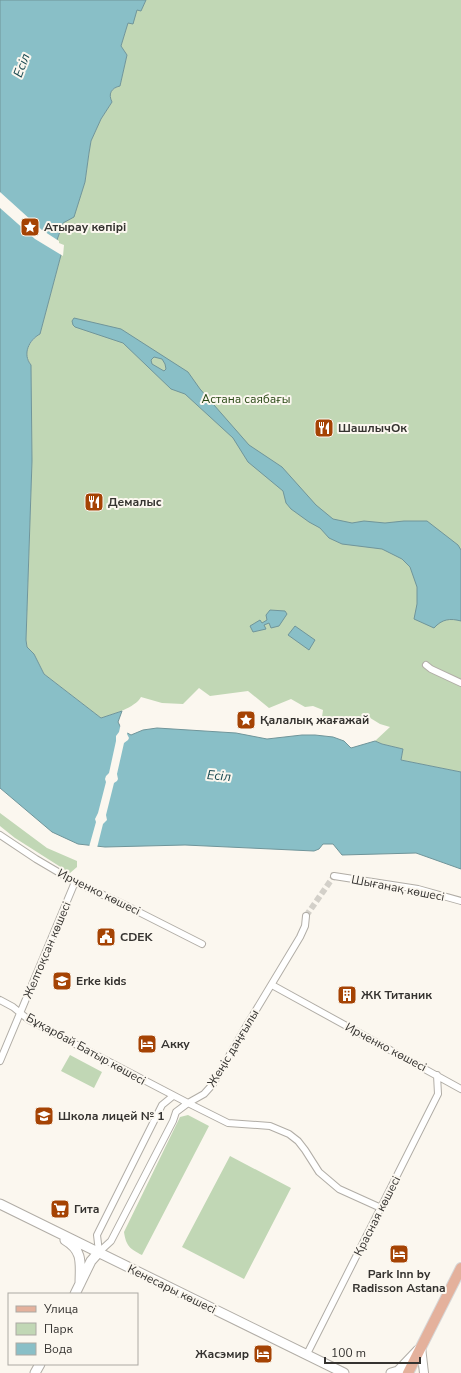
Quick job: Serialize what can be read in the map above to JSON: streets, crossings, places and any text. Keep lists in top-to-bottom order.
{
  "streets": {
    "main road": ["Жеңіс даңғылы", "Кенесары көшесі"],
    "street": [
      "Шығанақ көшесі",
      "Ирченко көшесі",
      "Желтоқсан көшесі",
      "Бұқарбай Батыр көшесі",
      "Красная көшесі"
    ]
  },
  "crossings": [
    ["Ирченко көшесі", "Желтоқсан көшесі"],
    ["Ирченко көшесі", "Жеңіс даңғылы"],
    ["Ирченко көшесі", "Красная көшесі"],
    ["Желтоқсан көшесі", "Бұқарбай Батыр көшесі"],
    ["Жеңіс даңғылы", "Бұқарбай Батыр көшесі"],
    ["Жеңіс даңғылы", "Кенесары көшесі"],
    ["Бұқарбай Батыр көшесі", "Красная көшесі"],
    ["Красная көшесі", "Кенесары көшесі"]
  ],
  "water": ["Есіл"],
  "parks": ["Астана саябағы"],
  "places": {
    "place": ["Атырау көпірі", "Қалалық жағажай"],
    "restaurant": ["ШашлычОк", "Демалыс"],
    "public building": ["CDEK"],
    "school or university": ["Erke kids", "Школа лицей № 1"],
    "building": ["ЖК Титаник"],
    "hotel": ["Акку", "Park Inn by Radisson Astana", "Жасэмир"],
    "supermarket": ["Гита"]
  },
  "legend": ["Улица", "Парк", "Вода"],
  "scale_bar": "100 m"
}
